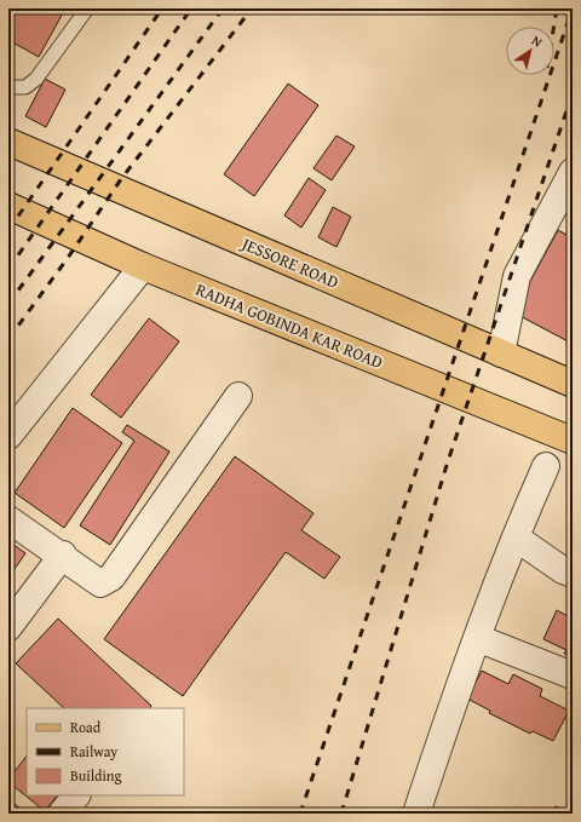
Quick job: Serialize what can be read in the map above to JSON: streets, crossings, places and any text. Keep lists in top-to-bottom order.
{
  "streets": {
    "main road": ["JESSORE ROAD", "RADHA GOBINDA KAR ROAD"]
  },
  "legend": ["Road", "Railway", "Building"],
  "north": "top right"
}
